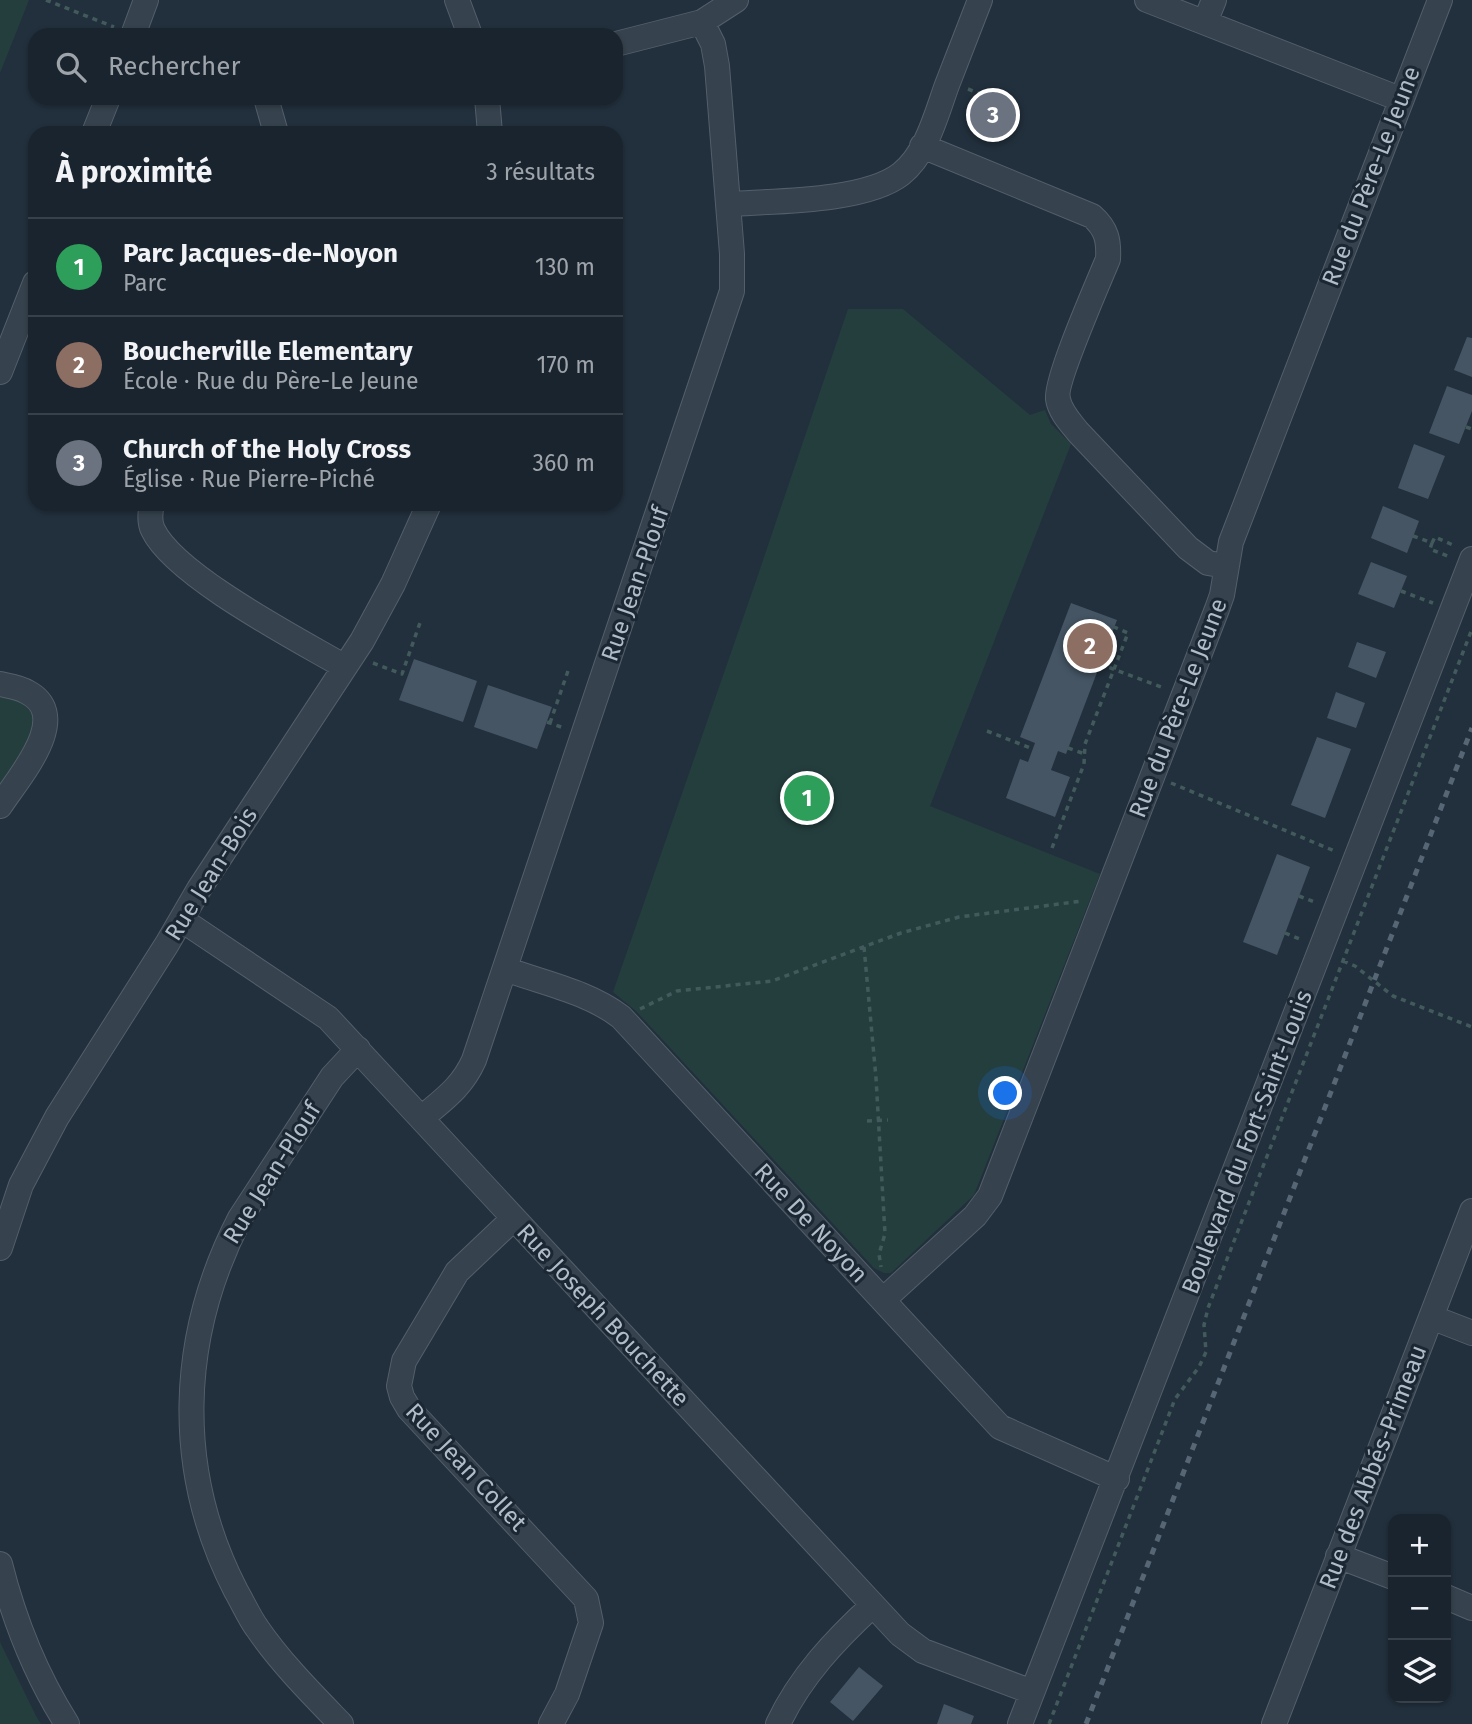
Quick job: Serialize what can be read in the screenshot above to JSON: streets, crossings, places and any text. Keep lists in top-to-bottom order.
{
  "streets": {
    "street": [
      "Rue du Père-Le Jeune",
      "Rue Jean-Plouf",
      "Rue Jean-Bois",
      "Boulevard du Fort-Saint-Louis",
      "Rue De Noyon",
      "Rue Joseph Bouchette",
      "Rue Jean Collet",
      "Rue des Abbés-Primeau"
    ]
  },
  "crossings": [
    ["Rue du Père-Le Jeune", "Rue De Noyon"],
    ["Rue Jean-Plouf", "Rue De Noyon"],
    ["Rue Jean-Plouf", "Rue Joseph Bouchette"],
    ["Rue Jean-Bois", "Rue Joseph Bouchette"],
    ["Boulevard du Fort-Saint-Louis", "Rue De Noyon"],
    ["Boulevard du Fort-Saint-Louis", "Rue Joseph Bouchette"],
    ["Rue Joseph Bouchette", "Rue Jean Collet"]
  ],
  "page": {
    "search": "Rechercher",
    "pins": ["3", "2", "1"],
    "heading": ["À proximité", "3 résultats"],
    "list": [
      {
        "mark": "1",
        "name": "Parc Jacques-de-Noyon",
        "note": "Parc",
        "value": "130 m"
      },
      {
        "mark": "2",
        "name": "Boucherville Elementary",
        "note": "École · Rue du Père-Le Jeune",
        "value": "170 m"
      },
      {
        "mark": "3",
        "name": "Church of the Holy Cross",
        "note": "Église · Rue Pierre-Piché",
        "value": "360 m"
      }
    ],
    "map_buttons": ["+", "−"]
  }
}
